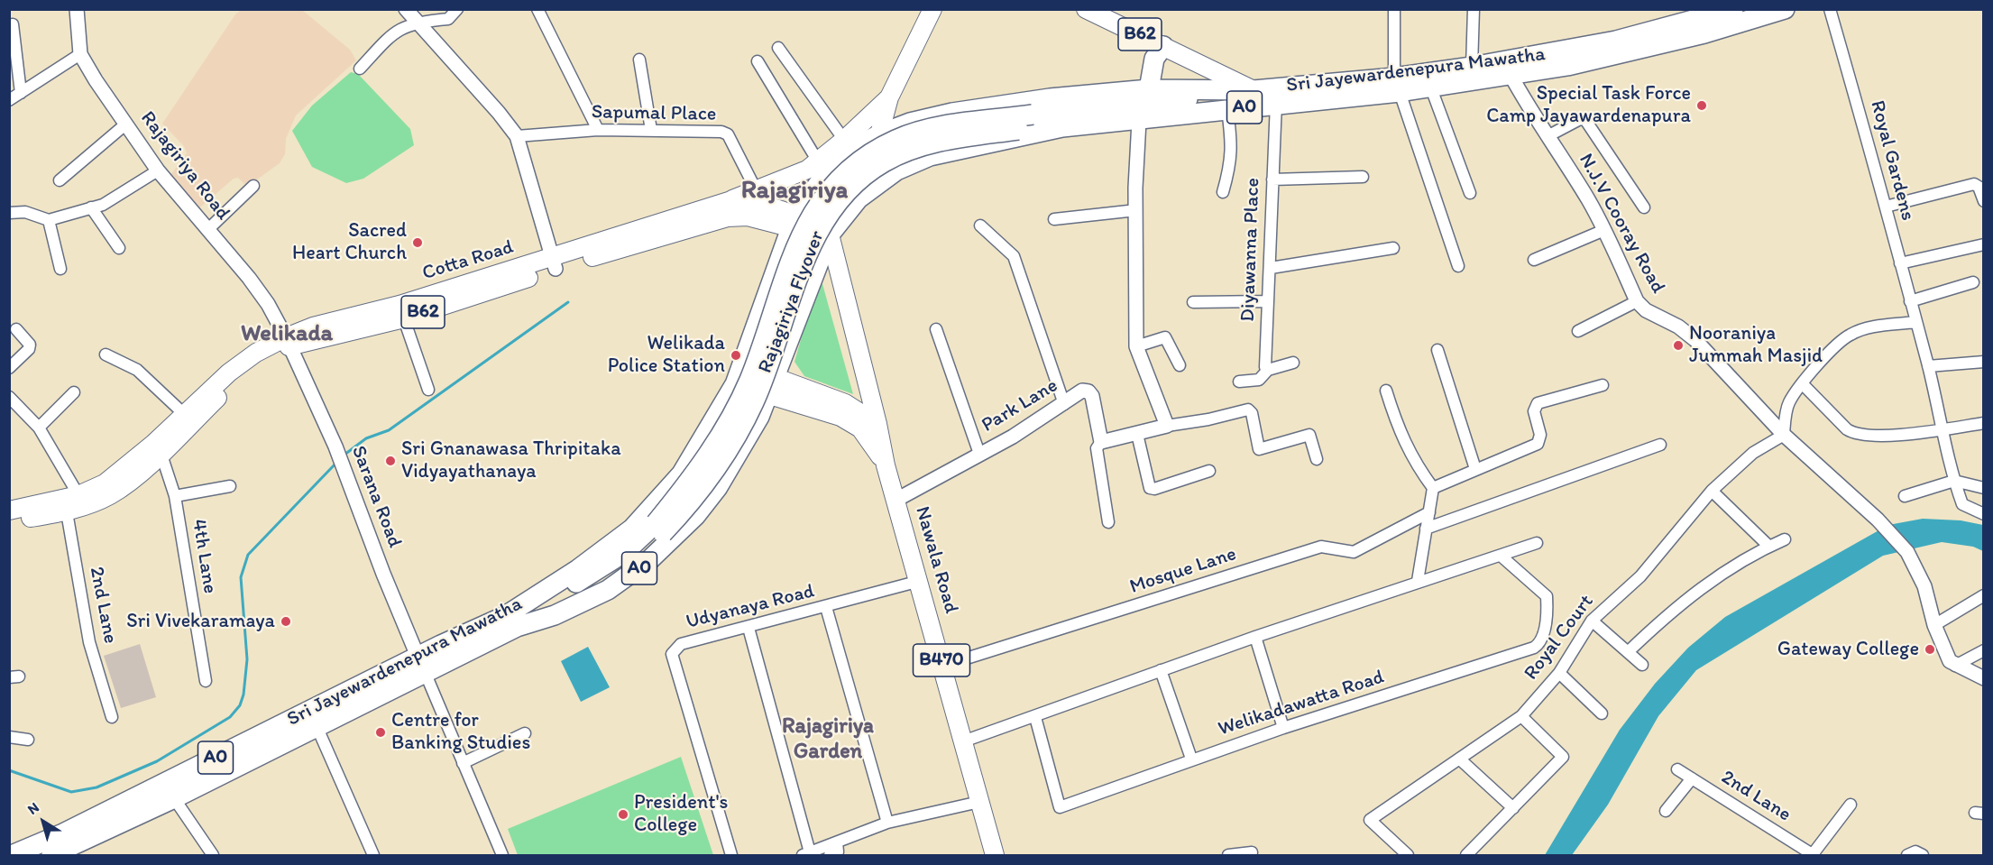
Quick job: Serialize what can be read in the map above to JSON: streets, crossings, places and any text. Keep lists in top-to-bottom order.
{
  "streets": {
    "highway": ["Sri Jayewardenepura Mawatha", "A0", "Rajagiriya Flyover"],
    "main road": [
      "B62",
      "Cotta Road",
      "Nawala Road",
      "B470"
    ],
    "street": [
      "Sapumal Place",
      "Royal Gardens",
      "Rajagiriya Road",
      "N.J.V Cooray Road",
      "Diyawanna Place",
      "Park Lane",
      "Sarana Road",
      "4th Lane",
      "Mosque Lane",
      "2nd Lane",
      "Udyanaya Road",
      "Royal Court",
      "Welikadawatta Road"
    ]
  },
  "crossings": [
    ["B62", "Sri Jayewardenepura Mawatha"],
    ["B62", "Sapumal Place"],
    ["B62", "Cotta Road"],
    ["B62", "Rajagiriya Flyover"],
    ["Sri Jayewardenepura Mawatha", "N.J.V Cooray Road"],
    ["Sri Jayewardenepura Mawatha", "Diyawanna Place"],
    ["Sri Jayewardenepura Mawatha", "Cotta Road"],
    ["Sri Jayewardenepura Mawatha", "Rajagiriya Flyover"],
    ["Sri Jayewardenepura Mawatha", "Sarana Road"],
    ["Sri Jayewardenepura Mawatha", "Nawala Road"],
    ["Rajagiriya Road", "Cotta Road"],
    ["Rajagiriya Road", "Sarana Road"],
    ["N.J.V Cooray Road", "Royal Court"],
    ["Diyawanna Place", "Rajagiriya Flyover"],
    ["Cotta Road", "Sarana Road"],
    ["Cotta Road", "4th Lane"],
    ["Cotta Road", "Nawala Road"],
    ["Cotta Road", "2nd Lane"],
    ["Park Lane", "Nawala Road"],
    ["Nawala Road", "Mosque Lane"],
    ["Nawala Road", "Udyanaya Road"]
  ],
  "districts": ["Rajagiriya", "Welikada", "Rajagiriya Garden"],
  "places": [
    "Special Task Force Camp Jayawardenapura",
    "Sacred Heart Church",
    "Nooraniya Jummah Masjid",
    "Welikada Police Station",
    "Sri Gnanawasa Thripitaka Vidyayathanaya",
    "Sri Vivekaramaya",
    "Gateway College",
    "Centre for Banking Studies",
    "President's College"
  ],
  "north": "top left"
}
